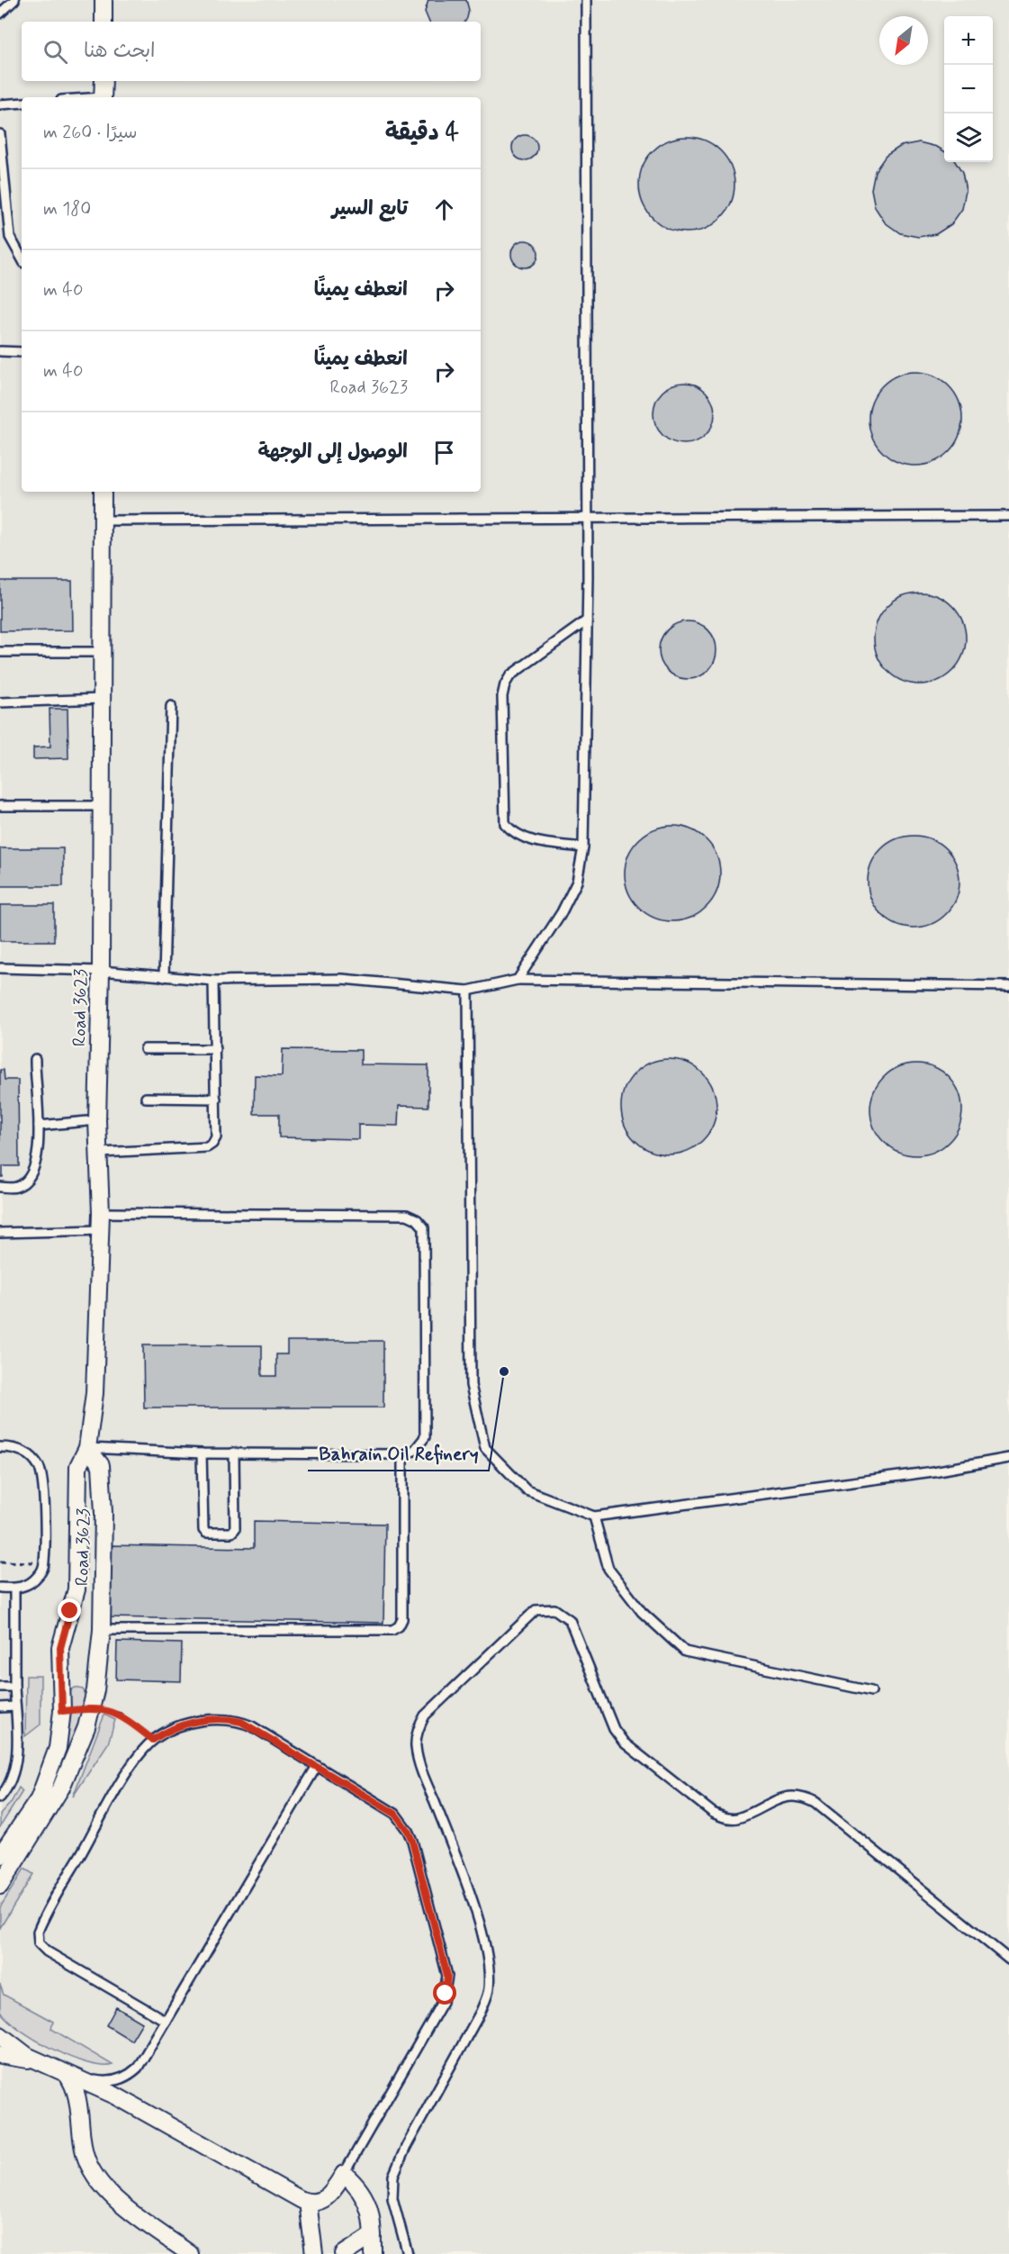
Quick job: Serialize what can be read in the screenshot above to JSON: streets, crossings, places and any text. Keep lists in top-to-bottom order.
{
  "streets": {
    "street": ["Road 3623"]
  },
  "places": ["Bahrain Oil Refinery"],
  "north": "bottom left",
  "page": {
    "map_buttons": ["+", "−"],
    "search": "ابحث هنا",
    "heading": ["4 دقيقة", "سيرًا · 260 m"],
    "list": [
      ["تابع السير", "180 m"],
      ["انعطف يمينًا", "40 m"],
      ["انعطف يمينًا", "Road 3623", "40 m"],
      "الوصول إلى الوجهة"
    ]
  }
}
